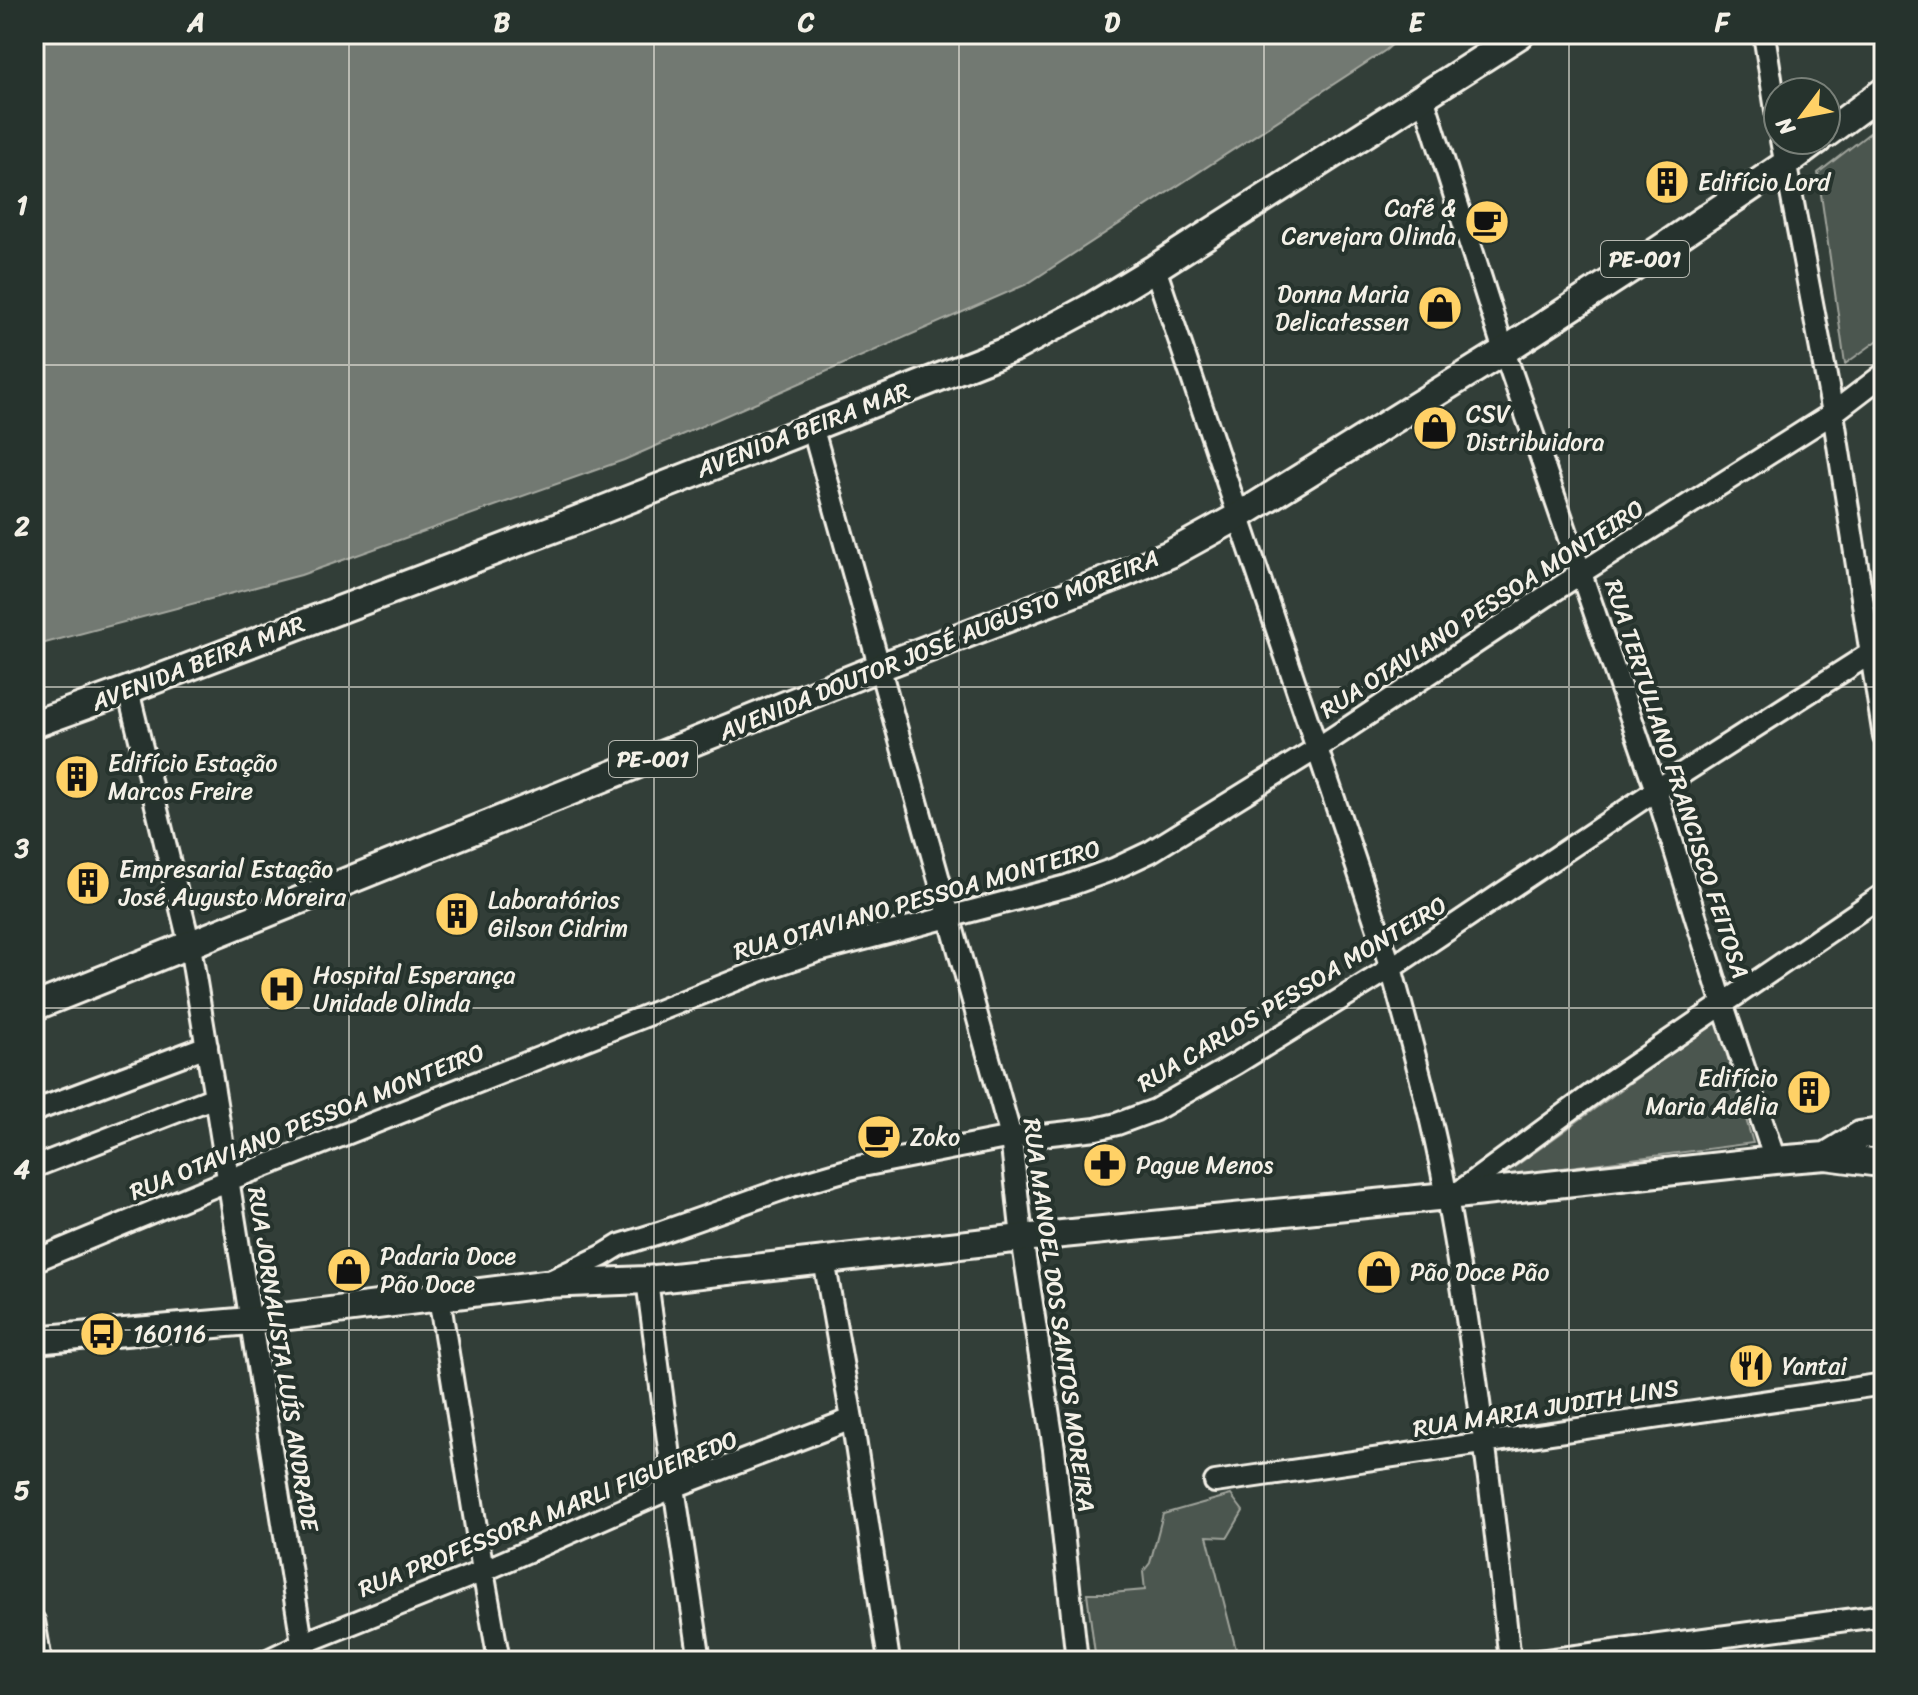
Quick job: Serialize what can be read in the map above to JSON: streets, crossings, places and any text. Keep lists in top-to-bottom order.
{
  "streets": {
    "main road": ["PE-001", "AVENIDA BEIRA MAR", "AVENIDA DOUTOR JOSÉ AUGUSTO MOREIRA"],
    "street": [
      "RUA OTAVIANO PESSOA MONTEIRO",
      "RUA TERTULIANO FRANCISCO FEITOSA",
      "RUA CARLOS PESSOA MONTEIRO",
      "RUA MANOEL DOS SANTOS MOREIRA",
      "RUA JORNALISTA LUÍS ANDRADE",
      "RUA MARIA JUDITH LINS",
      "RUA PROFESSORA MARLI FIGUEIREDO"
    ]
  },
  "crossings": [
    ["AVENIDA BEIRA MAR", "RUA TERTULIANO FRANCISCO FEITOSA"],
    ["AVENIDA BEIRA MAR", "RUA MANOEL DOS SANTOS MOREIRA"],
    ["AVENIDA BEIRA MAR", "RUA JORNALISTA LUÍS ANDRADE"],
    ["RUA OTAVIANO PESSOA MONTEIRO", "RUA TERTULIANO FRANCISCO FEITOSA"],
    ["RUA OTAVIANO PESSOA MONTEIRO", "RUA MANOEL DOS SANTOS MOREIRA"],
    ["RUA OTAVIANO PESSOA MONTEIRO", "RUA JORNALISTA LUÍS ANDRADE"],
    ["AVENIDA DOUTOR JOSÉ AUGUSTO MOREIRA", "RUA TERTULIANO FRANCISCO FEITOSA"],
    ["AVENIDA DOUTOR JOSÉ AUGUSTO MOREIRA", "RUA MANOEL DOS SANTOS MOREIRA"],
    ["AVENIDA DOUTOR JOSÉ AUGUSTO MOREIRA", "RUA JORNALISTA LUÍS ANDRADE"],
    ["RUA TERTULIANO FRANCISCO FEITOSA", "RUA CARLOS PESSOA MONTEIRO"],
    ["RUA CARLOS PESSOA MONTEIRO", "RUA MANOEL DOS SANTOS MOREIRA"],
    ["RUA JORNALISTA LUÍS ANDRADE", "RUA PROFESSORA MARLI FIGUEIREDO"]
  ],
  "places": {
    "building": [
      "Edifício Lord",
      "Edifício Estação Marcos Freire",
      "Empresarial Estação José Augusto Moreira",
      "Laboratórios Gilson Cidrim",
      "Edifício Maria Adélia"
    ],
    "cafe": ["Café & Cervejara Olinda", "Zoko"],
    "shop": [
      "Donna Maria Delicatessen",
      "CSV Distribuidora",
      "Padaria Doce Pão Doce",
      "Pão Doce Pão"
    ],
    "hospital": ["Hospital Esperança Unidade Olinda"],
    "pharmacy": ["Pague Menos"],
    "bus stop": ["160116"],
    "restaurant": ["Yantai"]
  },
  "north": "bottom left",
  "grid": {
    "columns": [
      "A",
      "B",
      "C",
      "D",
      "E",
      "F"
    ],
    "rows": [
      "1",
      "2",
      "3",
      "4",
      "5"
    ]
  }
}
